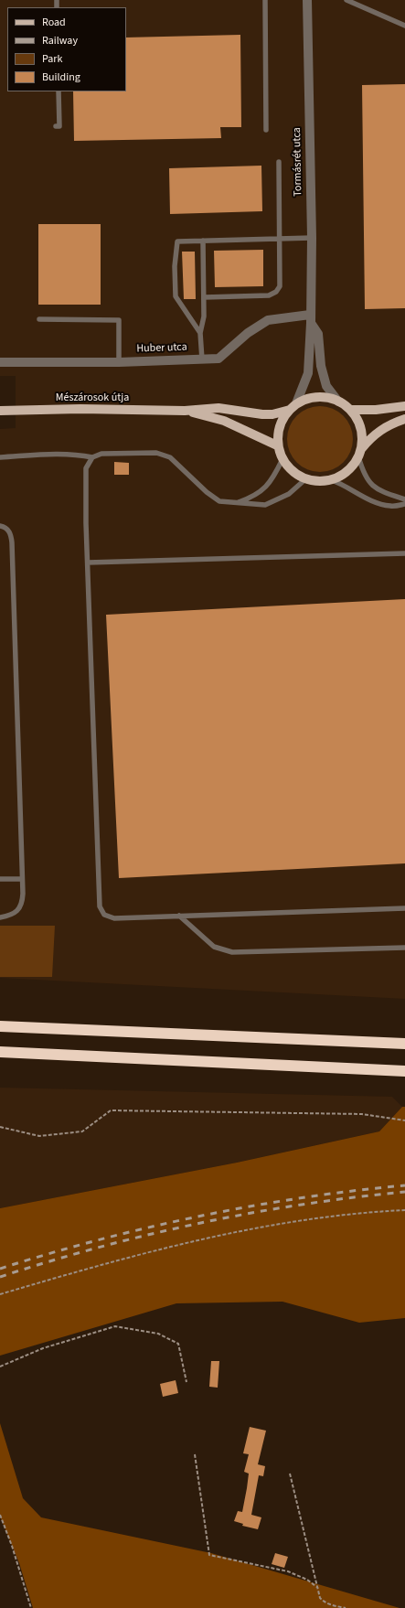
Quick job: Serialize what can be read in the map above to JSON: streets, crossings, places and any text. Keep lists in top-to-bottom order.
{
  "streets": {
    "main road": ["Mészárosok útja"],
    "street": ["Tormásrét utca", "Huber utca"]
  },
  "crossings": [
    ["Tormásrét utca", "Huber utca"],
    ["Tormásrét utca", "Mészárosok útja"]
  ],
  "legend": [
    "Road",
    "Railway",
    "Park",
    "Building"
  ]
}
